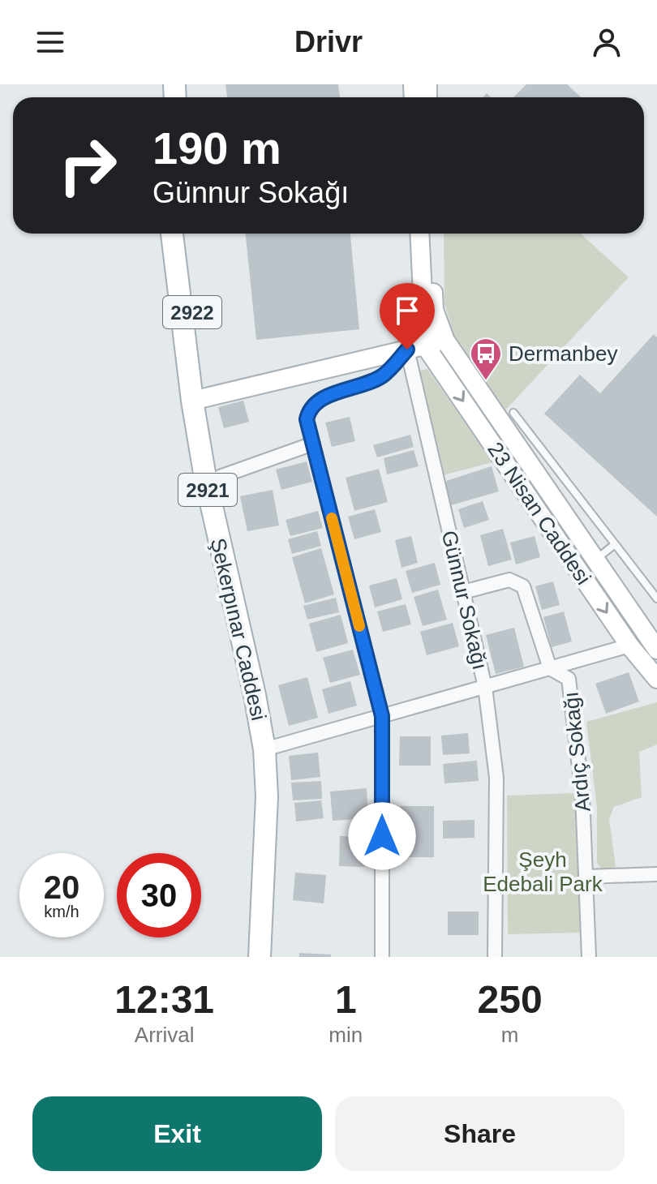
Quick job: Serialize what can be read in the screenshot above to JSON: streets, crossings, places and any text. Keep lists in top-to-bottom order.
{
  "streets": {
    "main road": ["2922", "2921", "Şekerpınar Caddesi"],
    "street": ["23 Nisan Caddesi", "Günnur Sokağı", "Ardıç Sokağı"]
  },
  "crossings": [
    ["2922", "Şekerpınar Caddesi"],
    ["23 Nisan Caddesi", "Günnur Sokağı"],
    ["Günnur Sokağı", "Ardıç Sokağı"]
  ],
  "parks": ["Şeyh Edebali Park"],
  "places": {
    "bus stop": ["Dermanbey"]
  },
  "page": {
    "header": "Drivr",
    "turn": ["190 m", "Günnur Sokağı"],
    "speed": "20 km/h",
    "limit": "30",
    "eta": [
      "12:31",
      "Arrival",
      "1",
      "min",
      "250",
      "m"
    ],
    "buttons": ["Exit", "Share"]
  }
}
